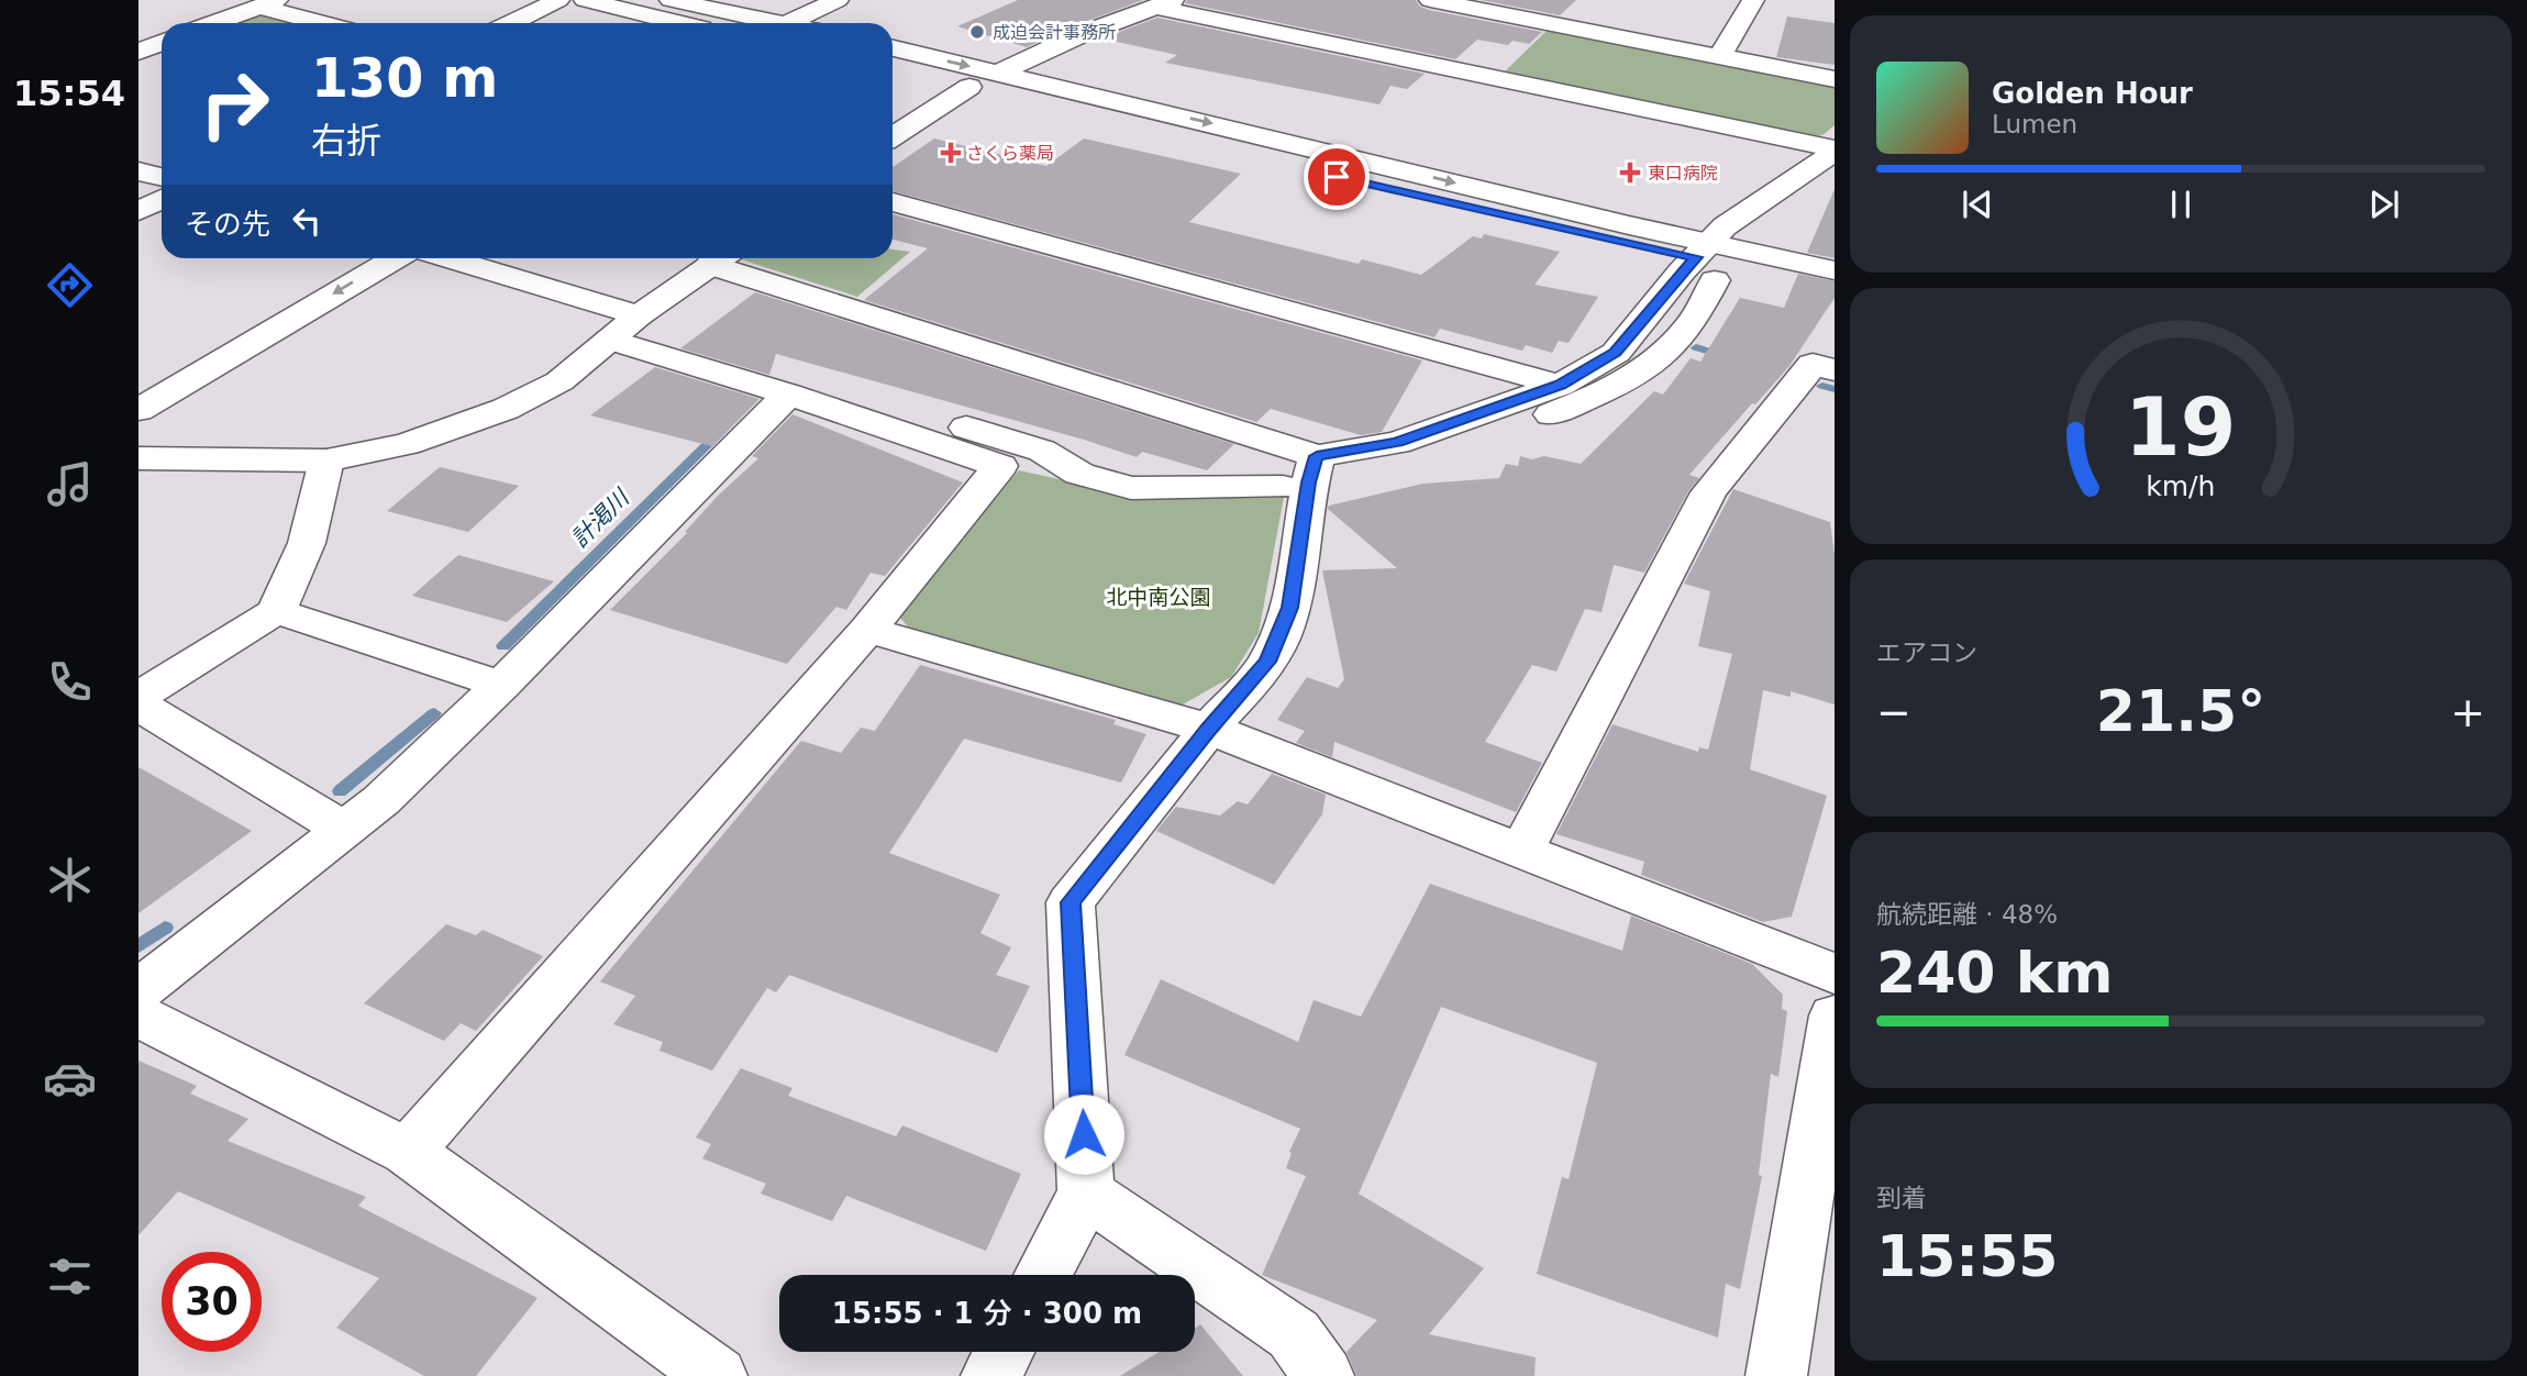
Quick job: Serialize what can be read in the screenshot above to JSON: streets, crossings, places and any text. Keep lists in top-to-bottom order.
{
  "water": ["計渇川"],
  "parks": ["北中南公園"],
  "places": {
    "other": ["成迫会計事務所"],
    "health": ["さくら薬局", "東口病院"]
  },
  "page": {
    "tabs": "15:54",
    "turn": ["130 m", "右折"],
    "song": ["Golden Hour", "Lumen"],
    "then": "その先",
    "tile": [
      "エアコン",
      ["航続距離 · 48%", "240 km"],
      ["到着", "15:55"]
    ],
    "heat": ["−", "21.5°", "+"],
    "limit": "30",
    "trip": "15:55 · 1 分 · 300 m",
    "gauge": ["19", "km/h"]
  }
}
